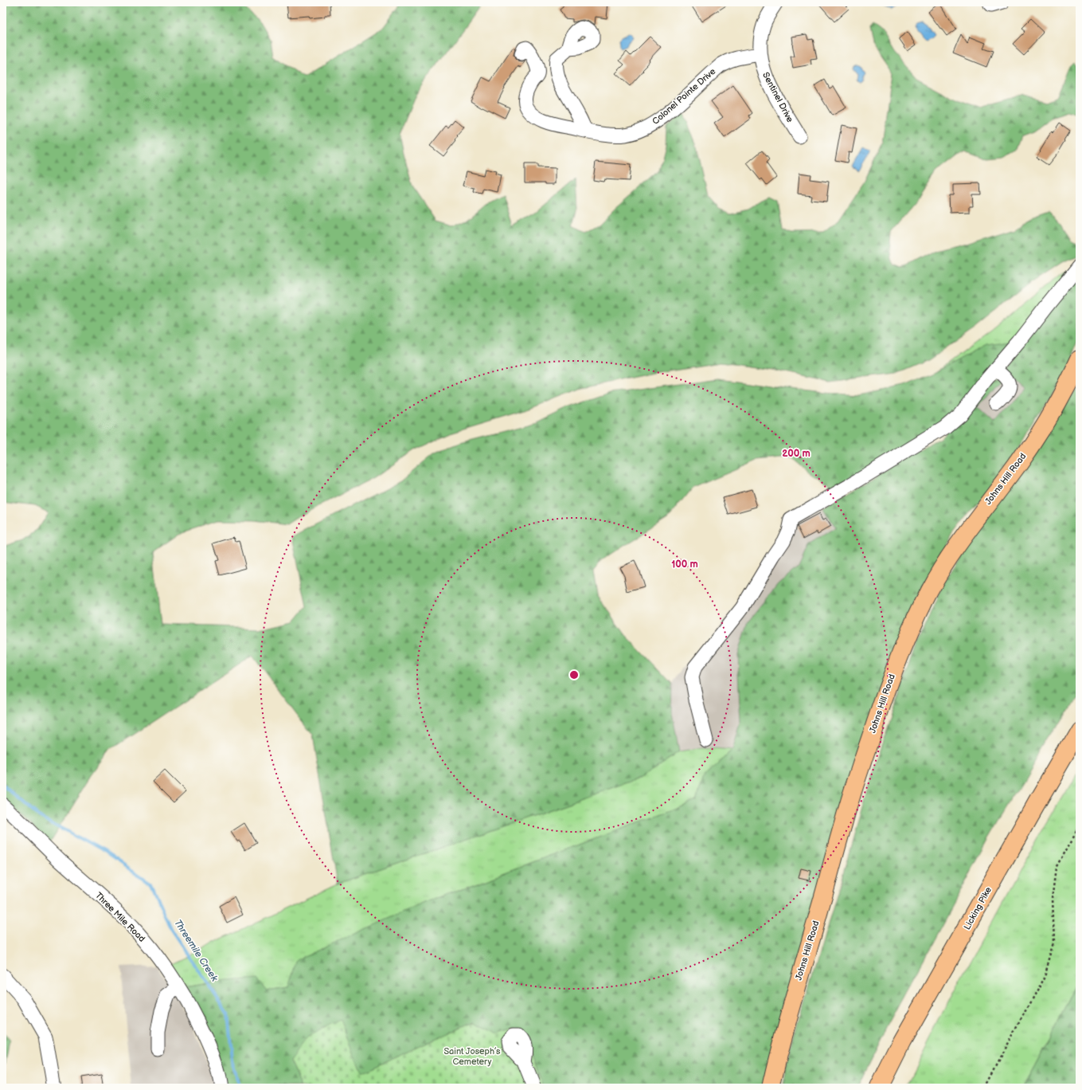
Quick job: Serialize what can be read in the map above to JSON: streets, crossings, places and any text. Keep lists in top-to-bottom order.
{
  "streets": {
    "main road": ["Johns Hill Road", "Licking Pike"],
    "street": ["Colonel Pointe Drive", "Sentinel Drive", "Three Mile Road"]
  },
  "crossings": [
    ["Colonel Pointe Drive", "Sentinel Drive"]
  ],
  "water": ["Threemile Creek"],
  "parks": ["Saint Joseph’s Cemetery"],
  "rings": ["200 m", "100 m"]
}
